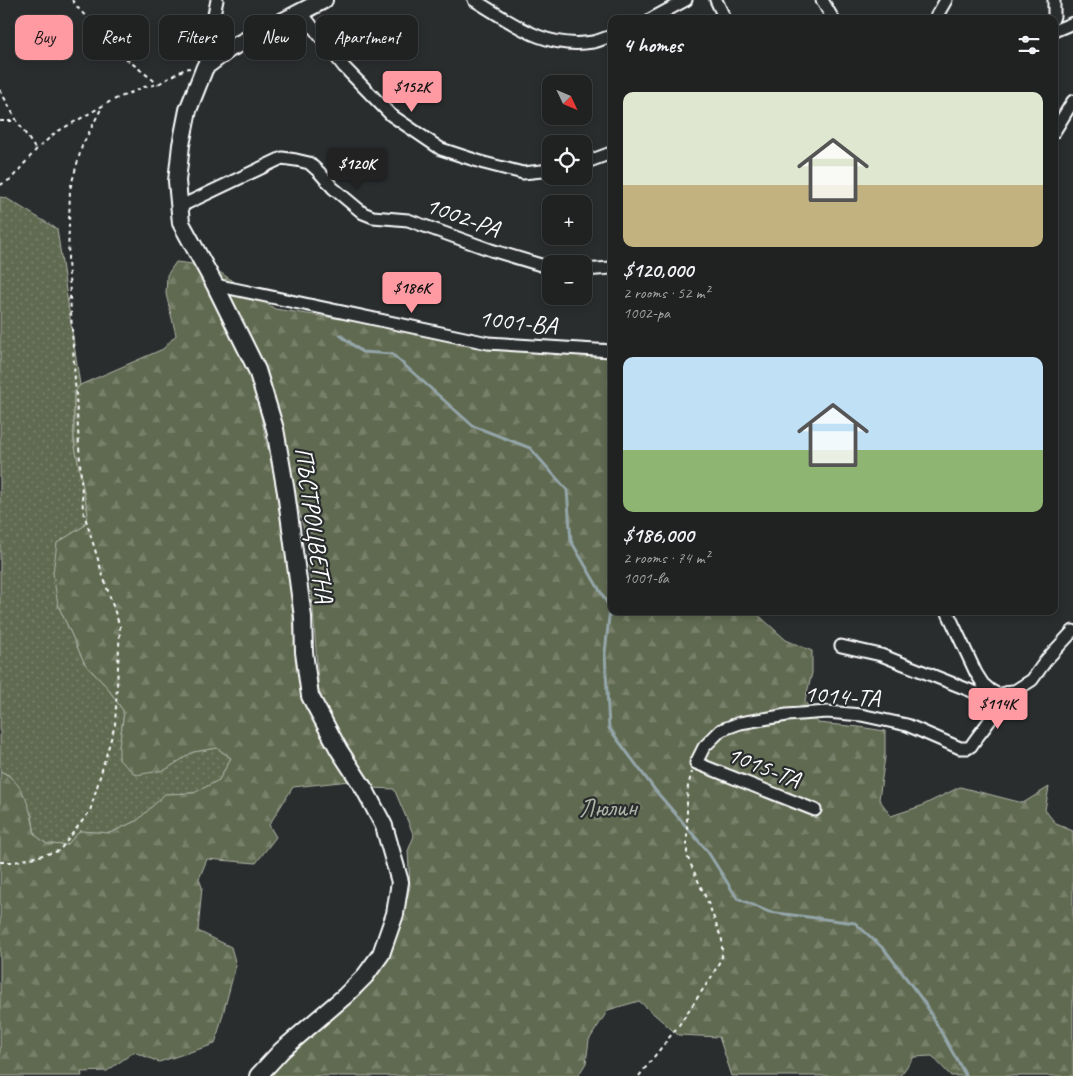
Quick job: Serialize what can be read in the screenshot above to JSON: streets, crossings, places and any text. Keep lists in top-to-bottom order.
{
  "streets": {
    "street": [
      "1002-РА",
      "1001-ВА",
      "ПЪСТРОЦВЕТНА",
      "1014-ТА",
      "1015-ТА"
    ]
  },
  "crossings": [
    ["1002-РА", "ПЪСТРОЦВЕТНА"],
    ["1001-ВА", "ПЪСТРОЦВЕТНА"],
    ["1014-ТА", "1015-ТА"]
  ],
  "parks": ["Люлин"],
  "north": "bottom right",
  "page": {
    "chip": [
      "Buy",
      "Rent",
      "Filters",
      "New",
      "Apartment"
    ],
    "heading": "4 homes",
    "price": [
      "$152K",
      "$120K",
      "$186K",
      "$114K"
    ],
    "map_buttons": ["+", "−"],
    "list": [
      {
        "name": "$120,000",
        "note": "2 rooms · 52 m² · 1002-ра"
      },
      {
        "name": "$186,000",
        "note": "2 rooms · 74 m² · 1001-ва"
      }
    ]
  }
}
